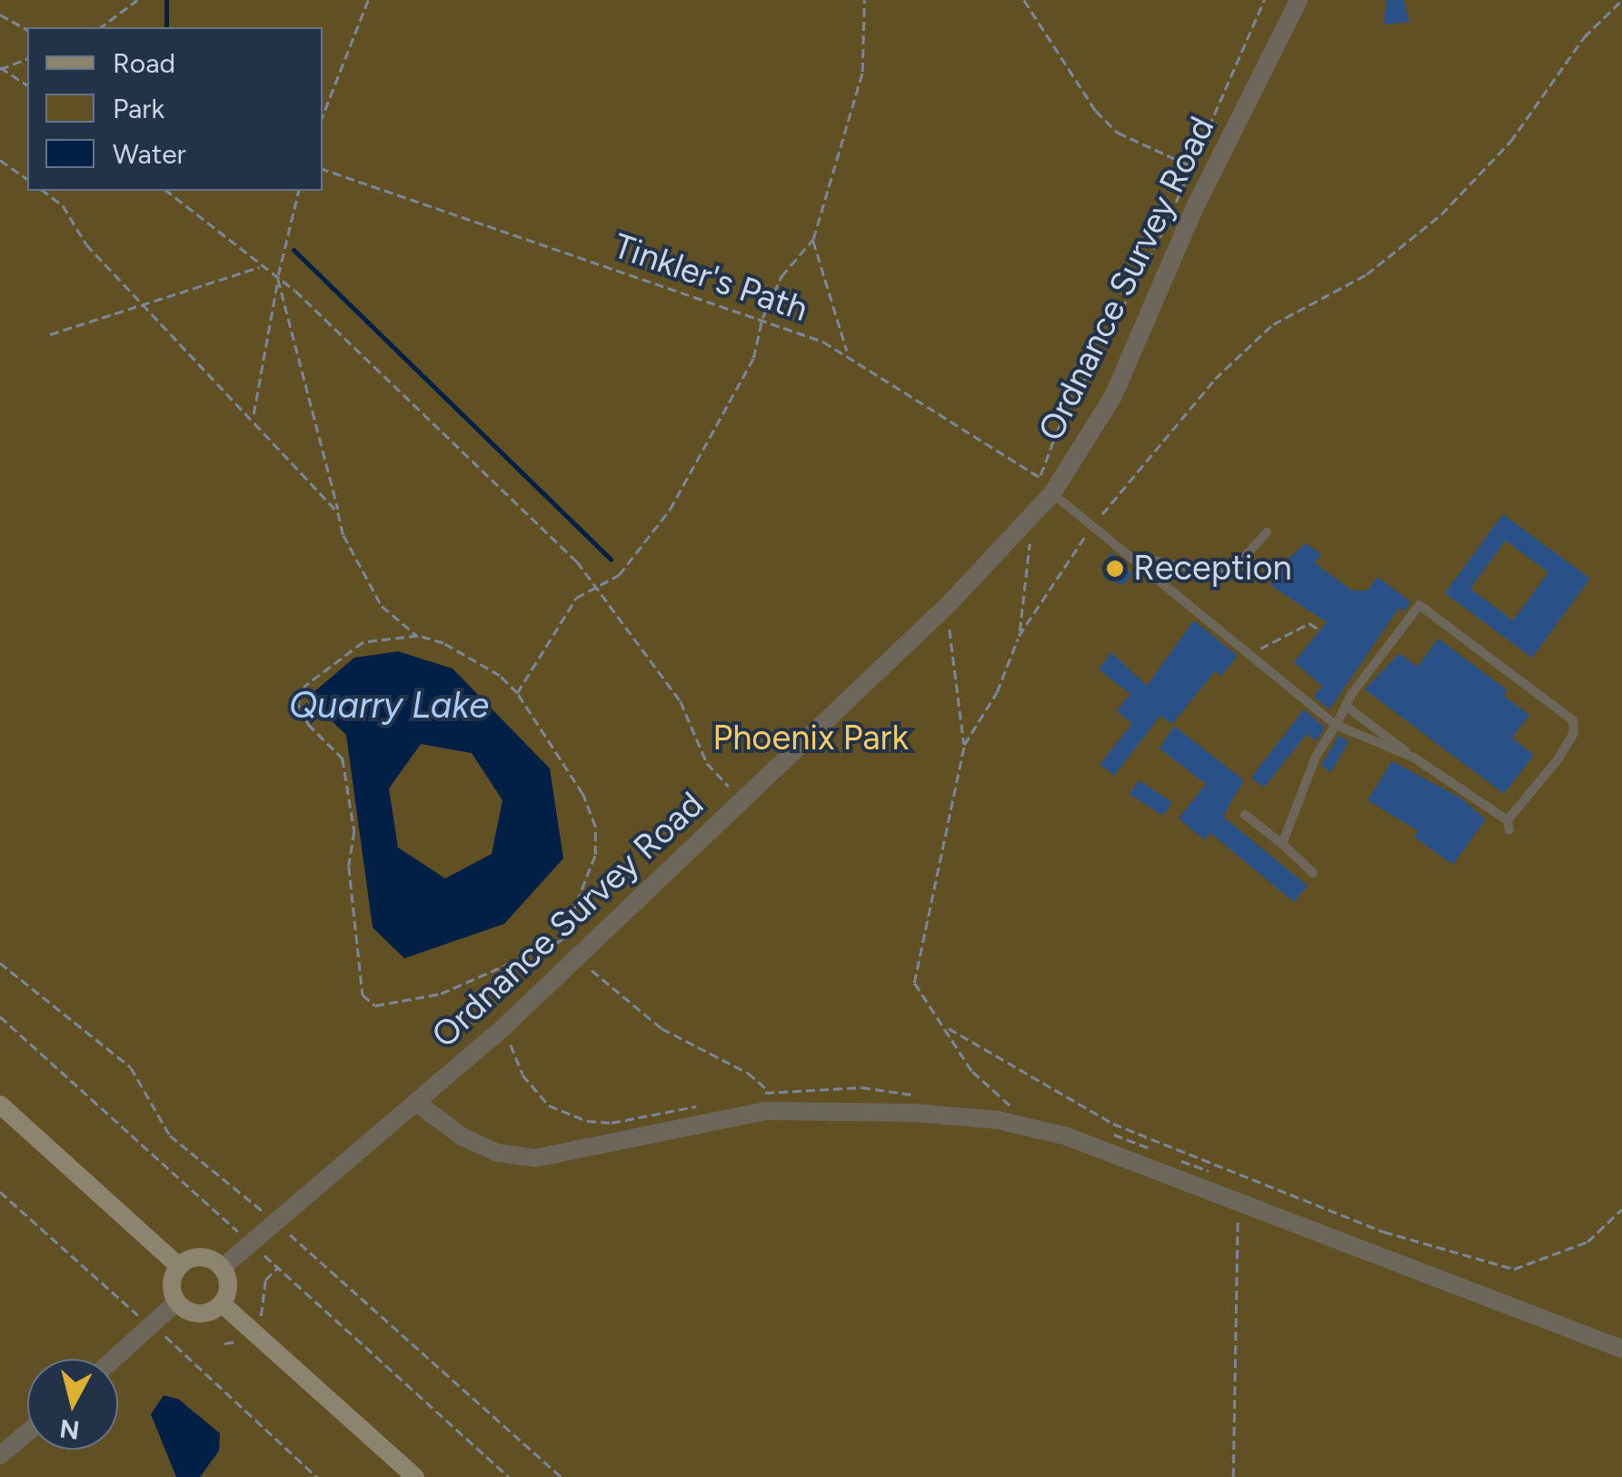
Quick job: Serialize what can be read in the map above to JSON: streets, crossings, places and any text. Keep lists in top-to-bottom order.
{
  "streets": {
    "street": ["Ordnance Survey Road"],
    "path": ["Tinkler's Path"]
  },
  "crossings": [
    ["Tinkler's Path", "Ordnance Survey Road"]
  ],
  "water": ["Quarry Lake"],
  "parks": ["Phoenix Park"],
  "places": ["Reception"],
  "legend": ["Road", "Park", "Water"],
  "north": "bottom"
}
